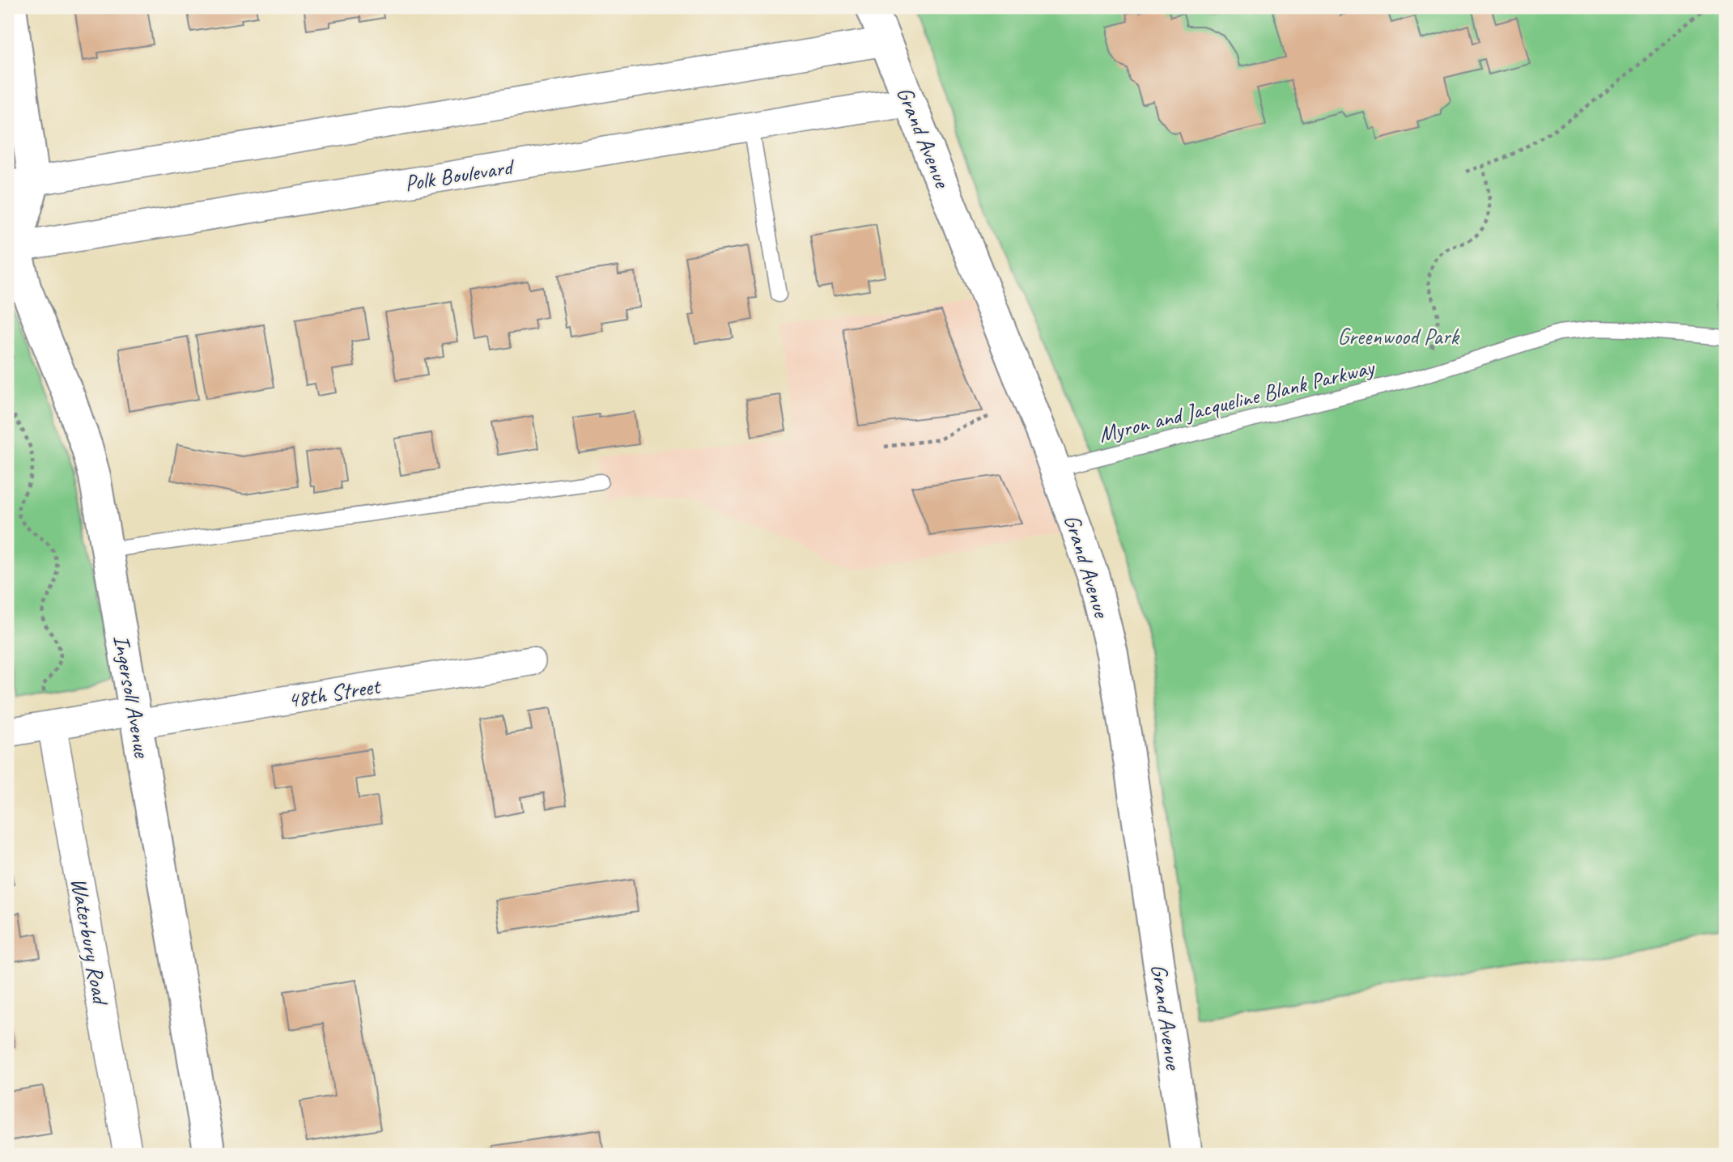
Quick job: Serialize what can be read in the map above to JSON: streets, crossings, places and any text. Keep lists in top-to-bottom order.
{
  "streets": {
    "main road": ["Grand Avenue", "Ingersoll Avenue"],
    "street": ["Polk Boulevard", "48th Street", "Waterbury Road"],
    "lane": ["Myron and Jacqueline Blank Parkway"]
  },
  "crossings": [
    ["Grand Avenue", "Polk Boulevard"],
    ["Grand Avenue", "Myron and Jacqueline Blank Parkway"],
    ["Polk Boulevard", "Ingersoll Avenue"],
    ["48th Street", "Ingersoll Avenue"],
    ["48th Street", "Waterbury Road"]
  ],
  "parks": ["Greenwood Park"]
}
